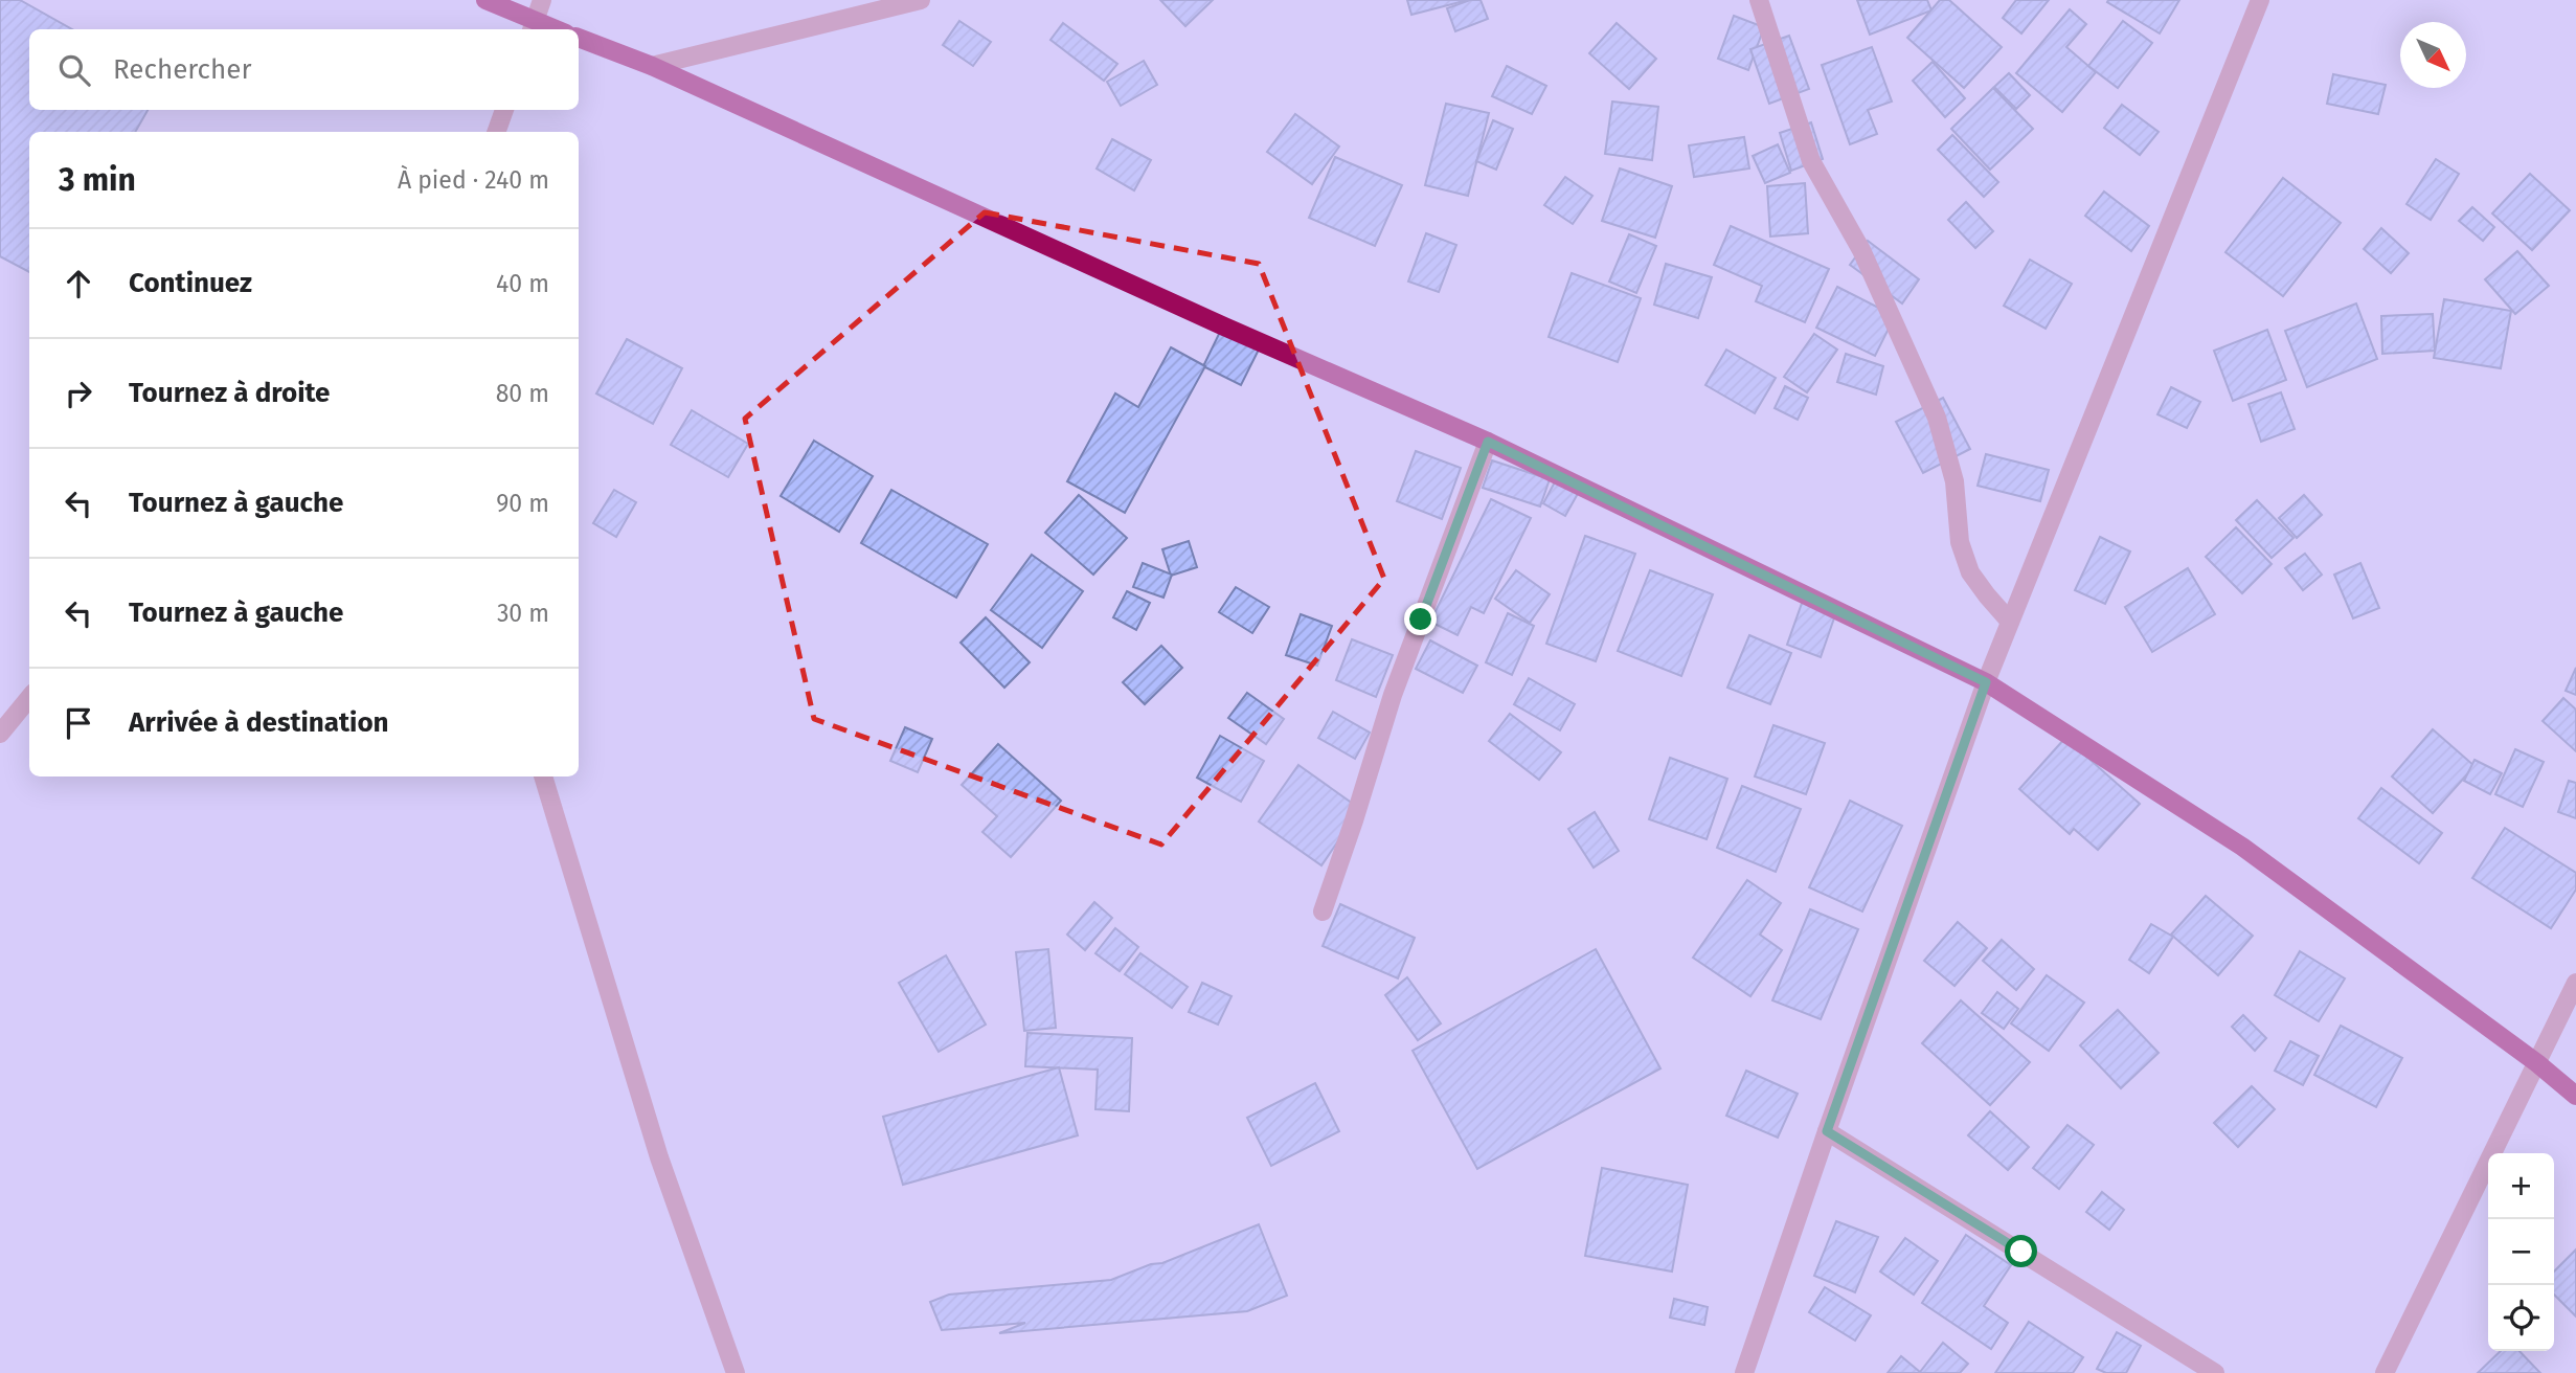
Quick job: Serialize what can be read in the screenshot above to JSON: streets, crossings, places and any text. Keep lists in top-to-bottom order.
{
  "north": "bottom right",
  "page": {
    "search": "Rechercher",
    "heading": ["3 min", "À pied · 240 m"],
    "list": [
      ["Continuez", "40 m"],
      ["Tournez à droite", "80 m"],
      ["Tournez à gauche", "90 m"],
      ["Tournez à gauche", "30 m"],
      "Arrivée à destination"
    ],
    "map_buttons": ["+", "−"]
  }
}
